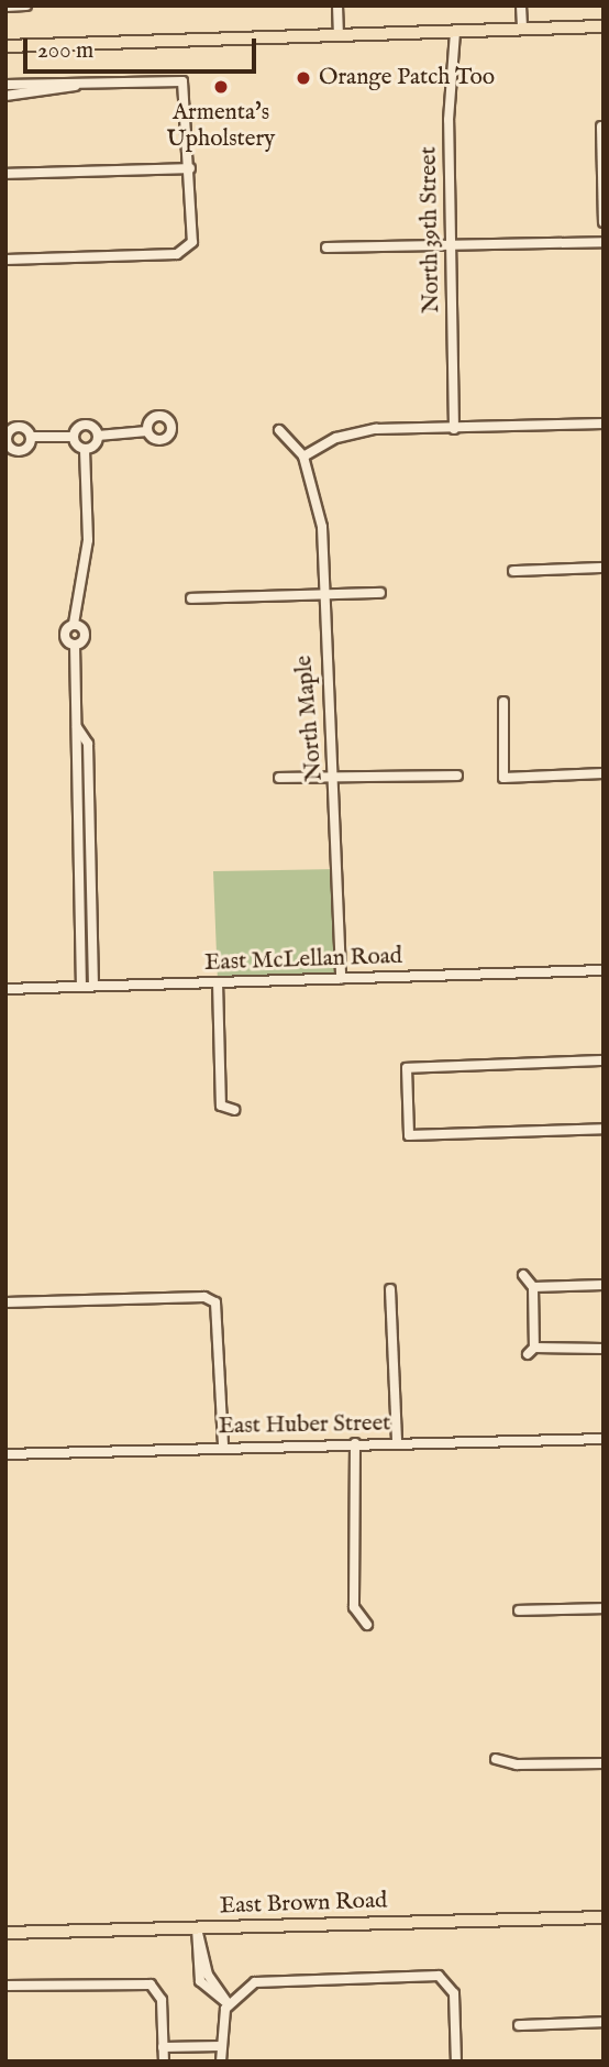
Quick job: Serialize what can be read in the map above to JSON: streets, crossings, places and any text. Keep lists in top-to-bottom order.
{
  "streets": {
    "main road": ["East Brown Road"],
    "street": [
      "North 39th Street",
      "North Maple",
      "East McLellan Road",
      "East Huber Street"
    ]
  },
  "crossings": [
    ["North Maple", "East McLellan Road"]
  ],
  "places": ["Orange Patch Too", "Armenta's Upholstery"],
  "scale_bar": "200 m"
}
